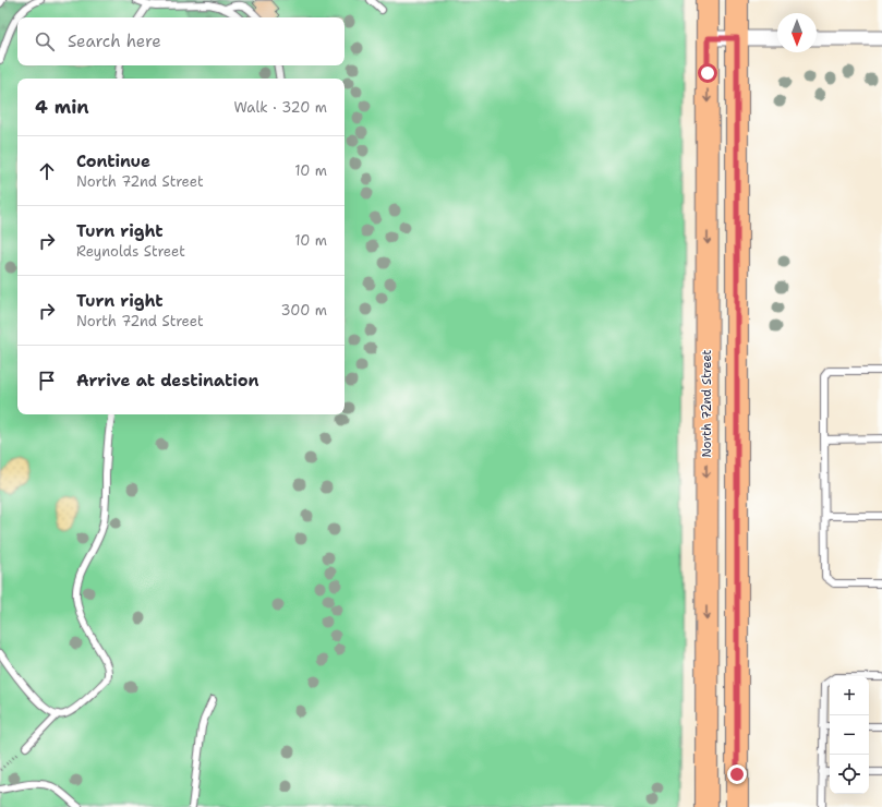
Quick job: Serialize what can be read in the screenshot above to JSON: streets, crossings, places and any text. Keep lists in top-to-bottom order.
{
  "streets": {
    "main road": ["North 72nd Street"]
  },
  "north": "bottom",
  "page": {
    "search": "Search here",
    "heading": ["4 min", "Walk · 320 m"],
    "list": [
      ["Continue", "North 72nd Street", "10 m"],
      ["Turn right", "Reynolds Street", "10 m"],
      ["Turn right", "North 72nd Street", "300 m"],
      "Arrive at destination"
    ],
    "map_buttons": ["+", "−"]
  }
}
